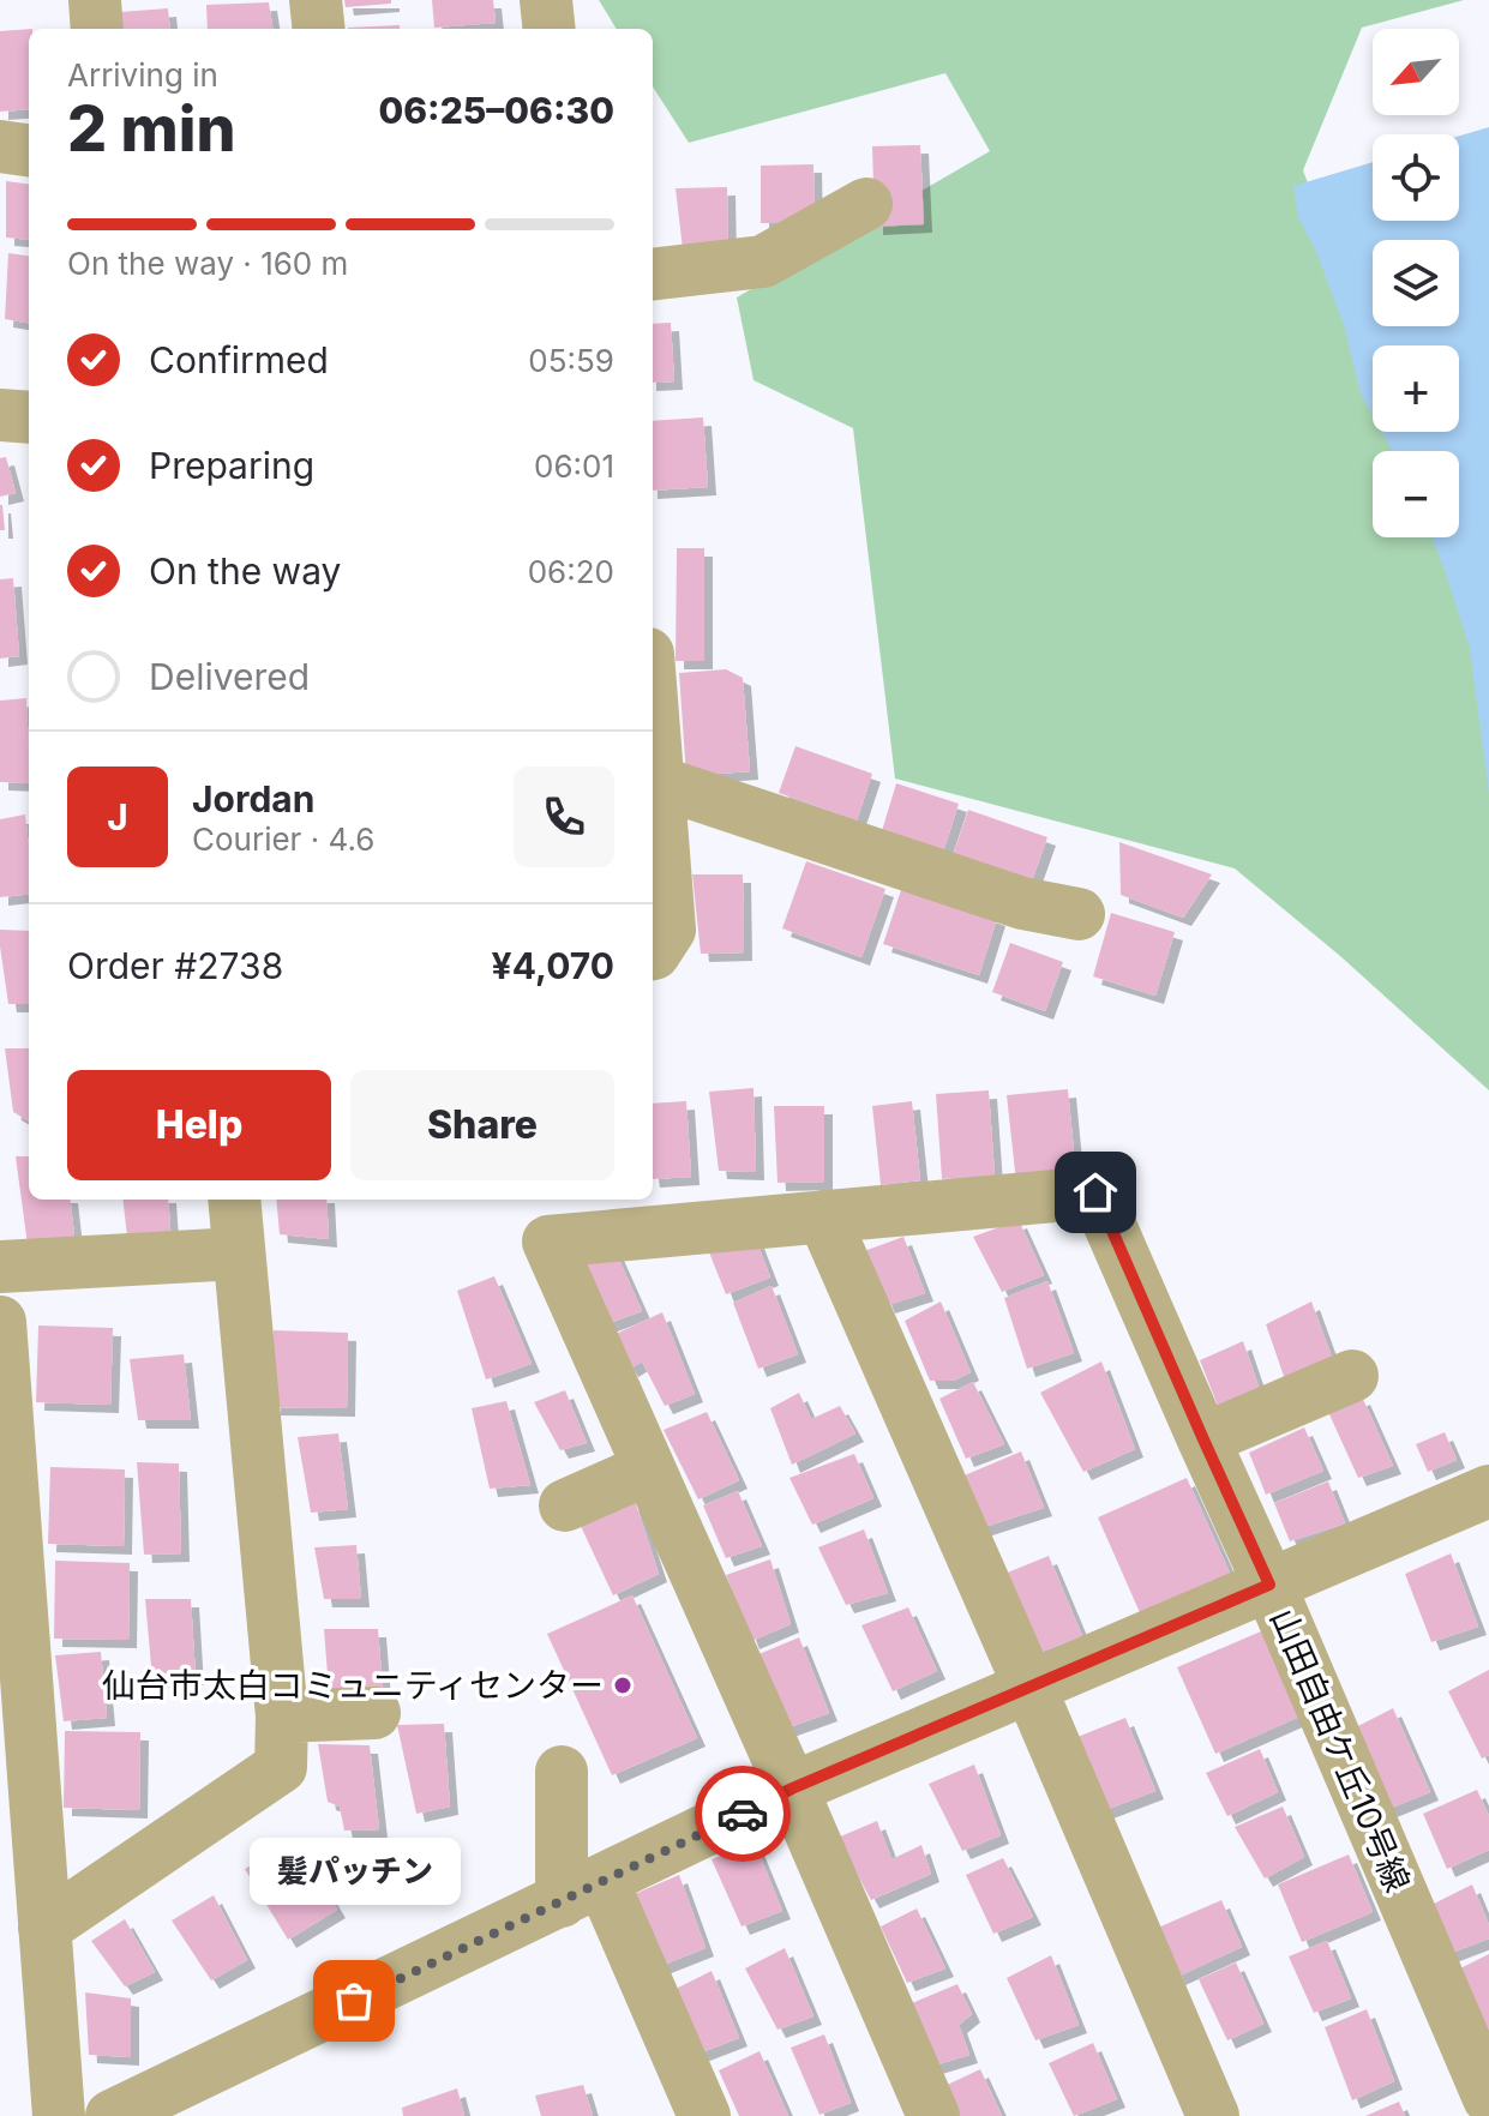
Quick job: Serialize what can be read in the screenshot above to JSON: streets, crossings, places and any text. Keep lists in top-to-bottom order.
{
  "streets": {
    "street": ["山田自由ケ丘10号線"]
  },
  "places": ["仙台市太白コミュニティセンター", "髪パッチン"],
  "north": "bottom left",
  "page": {
    "map_buttons": ["+", "−"],
    "heading": ["2 min", "Arriving in", "06:25–06:30"],
    "panel": [
      "Jordan",
      "Courier · 4.6",
      "Order #2738",
      "¥4,070"
    ],
    "bar": "On the way · 160 m",
    "list": [
      ["Confirmed", "05:59"],
      ["Preparing", "06:01"],
      ["On the way", "06:20"],
      "Delivered"
    ],
    "round": "J",
    "buttons": ["Help", "Share"],
    "bubble": "髪パッチン"
  }
}
